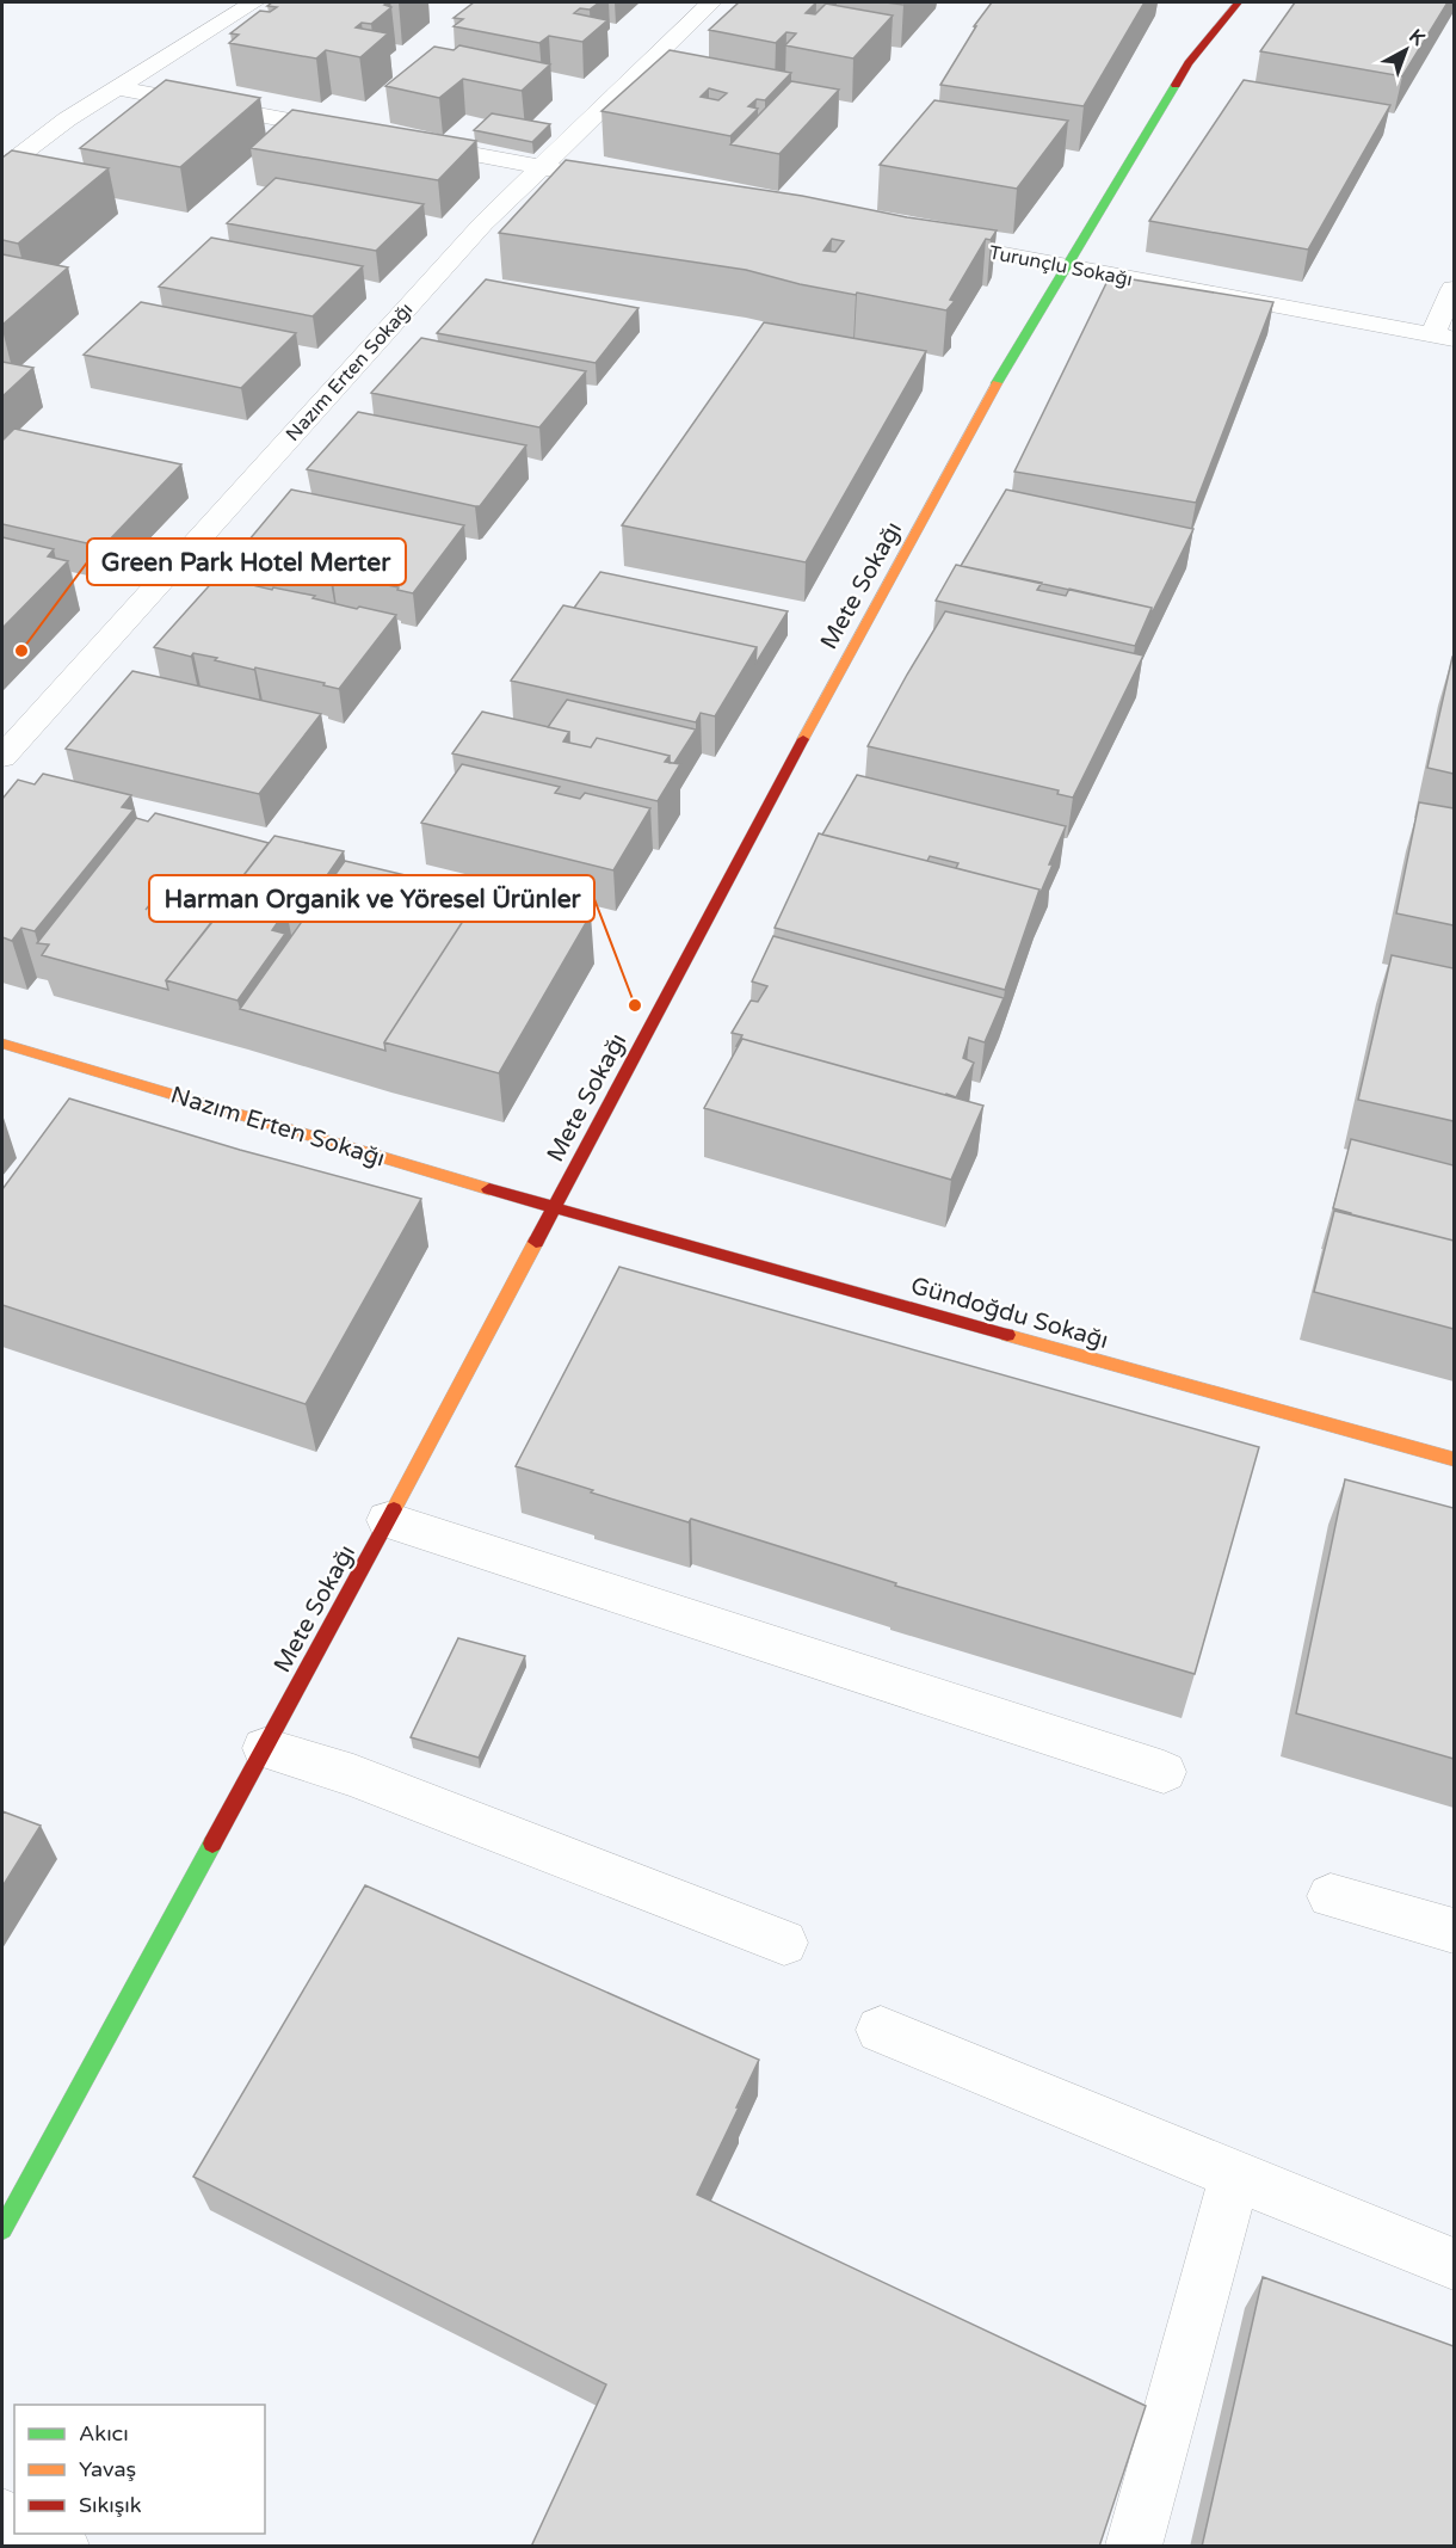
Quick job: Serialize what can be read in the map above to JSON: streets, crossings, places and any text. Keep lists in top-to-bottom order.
{
  "streets": {
    "street": [
      "Turunçlu Sokağı",
      "Nazım Erten Sokağı",
      "Mete Sokağı",
      "Gündoğdu Sokağı"
    ]
  },
  "crossings": [
    ["Turunçlu Sokağı", "Mete Sokağı"],
    ["Nazım Erten Sokağı", "Mete Sokağı"],
    ["Nazım Erten Sokağı", "Gündoğdu Sokağı"],
    ["Mete Sokağı", "Gündoğdu Sokağı"]
  ],
  "places": ["Green Park Hotel Merter", "Harman Organik ve Yöresel Ürünler"],
  "legend": ["Akıcı", "Yavaş", "Sıkışık"],
  "north": "top right"
}
